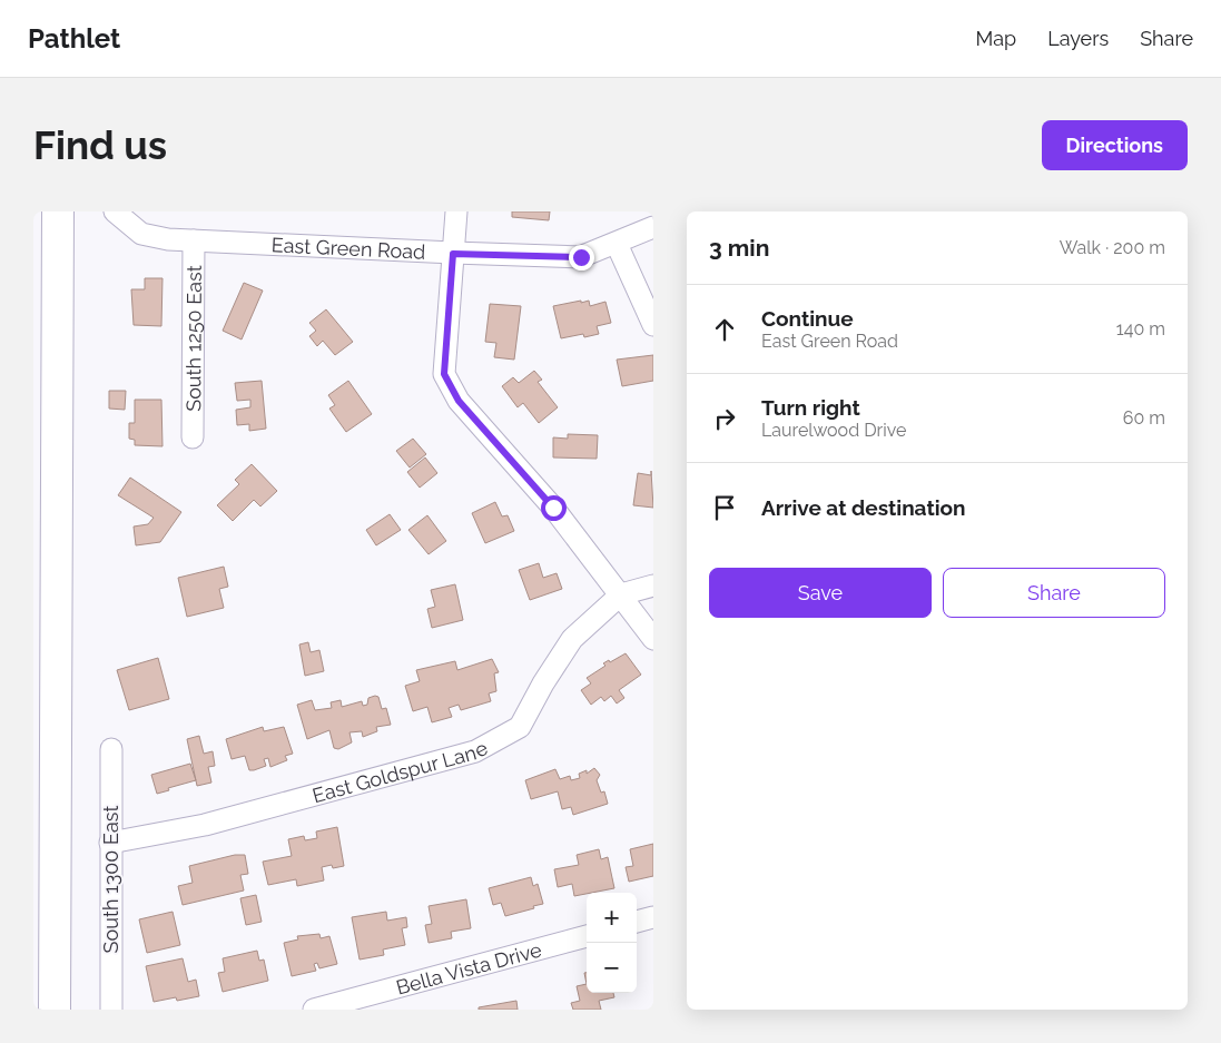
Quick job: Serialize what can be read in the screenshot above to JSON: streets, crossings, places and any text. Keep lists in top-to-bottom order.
{
  "streets": {
    "street": [
      "East Green Road",
      "South 1250 East",
      "East Goldspur Lane",
      "South 1300 East",
      "Bella Vista Drive"
    ]
  },
  "crossings": [
    ["East Green Road", "South 1250 East"],
    ["East Green Road", "East Goldspur Lane"],
    ["East Goldspur Lane", "South 1300 East"]
  ],
  "page": {
    "header": "Pathlet",
    "nav": ["Map", "Layers", "Share"],
    "buttons": [
      "Directions",
      ["Save", "Share"]
    ],
    "title": "Find us",
    "heading": ["3 min", "Walk · 200 m"],
    "list": [
      ["Continue", "East Green Road", "140 m"],
      ["Turn right", "Laurelwood Drive", "60 m"],
      "Arrive at destination"
    ],
    "map_buttons": ["+", "−"]
  }
}
